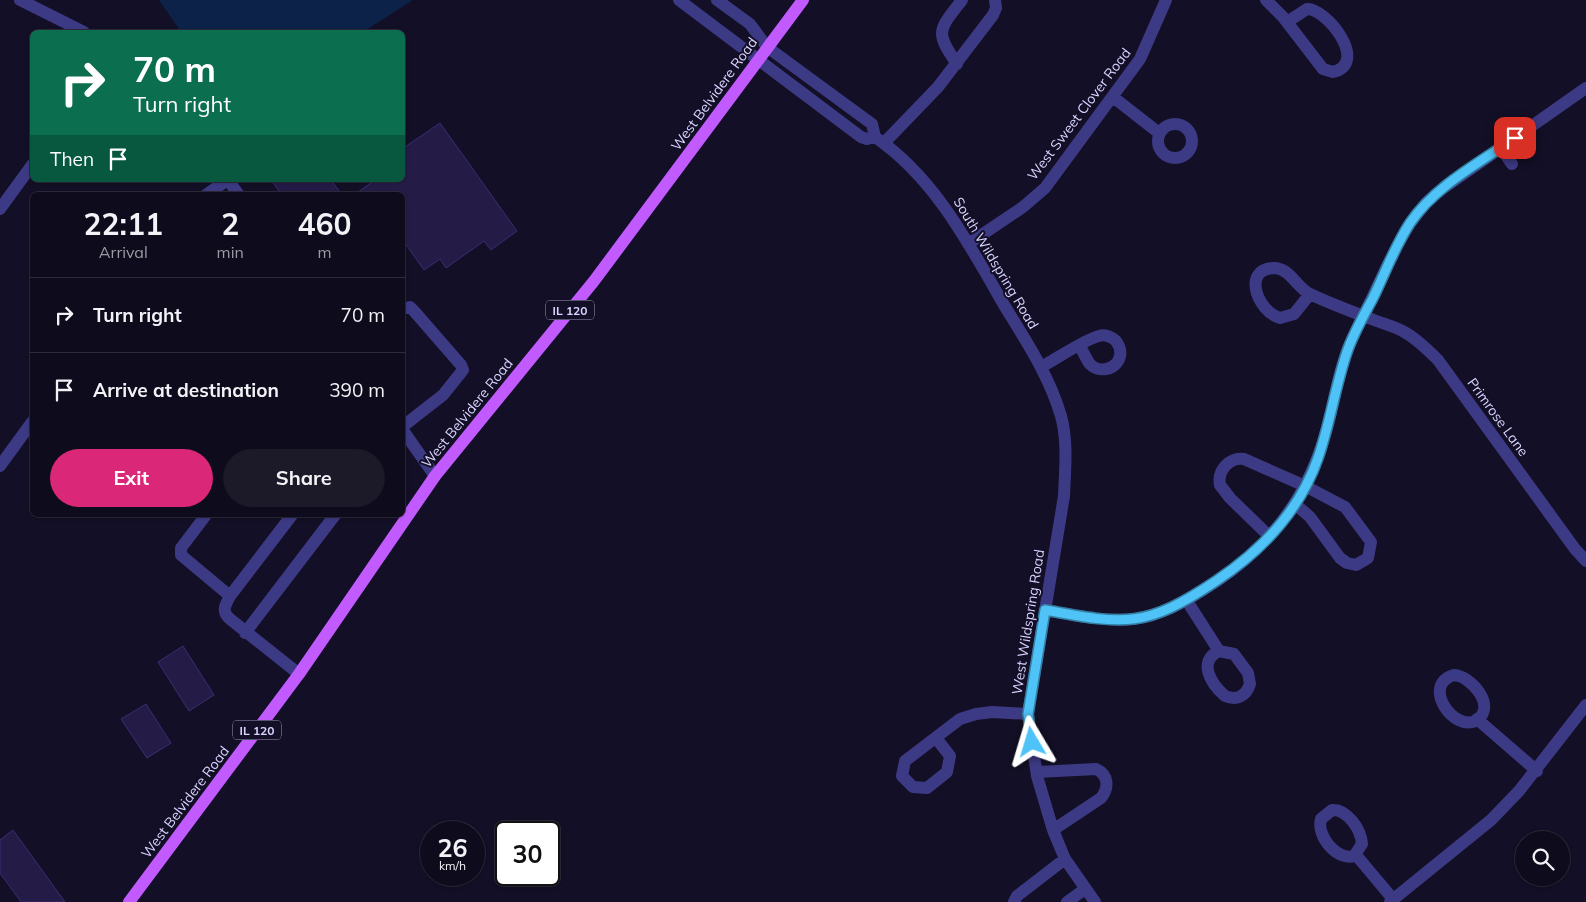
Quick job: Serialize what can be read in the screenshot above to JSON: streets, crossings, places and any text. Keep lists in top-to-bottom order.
{
  "streets": {
    "main road": ["West Belvidere Road", "IL 120"],
    "street": [
      "West Sweet Clover Road",
      "South Wildspring Road",
      "Primrose Lane",
      "West Wildspring Road"
    ]
  },
  "crossings": [
    ["West Belvidere Road", "South Wildspring Road"],
    ["West Sweet Clover Road", "South Wildspring Road"],
    ["South Wildspring Road", "West Wildspring Road"]
  ],
  "page": {
    "turn": ["70 m", "Turn right"],
    "then": "Then",
    "eta": [
      "22:11",
      "Arrival",
      "2",
      "min",
      "460",
      "m"
    ],
    "list": [
      {
        "name": "Turn right",
        "value": "70 m"
      },
      {
        "name": "Arrive at destination",
        "value": "390 m"
      }
    ],
    "buttons": ["Exit", "Share"],
    "speed": "26 km/h",
    "limit": "30"
  }
}
